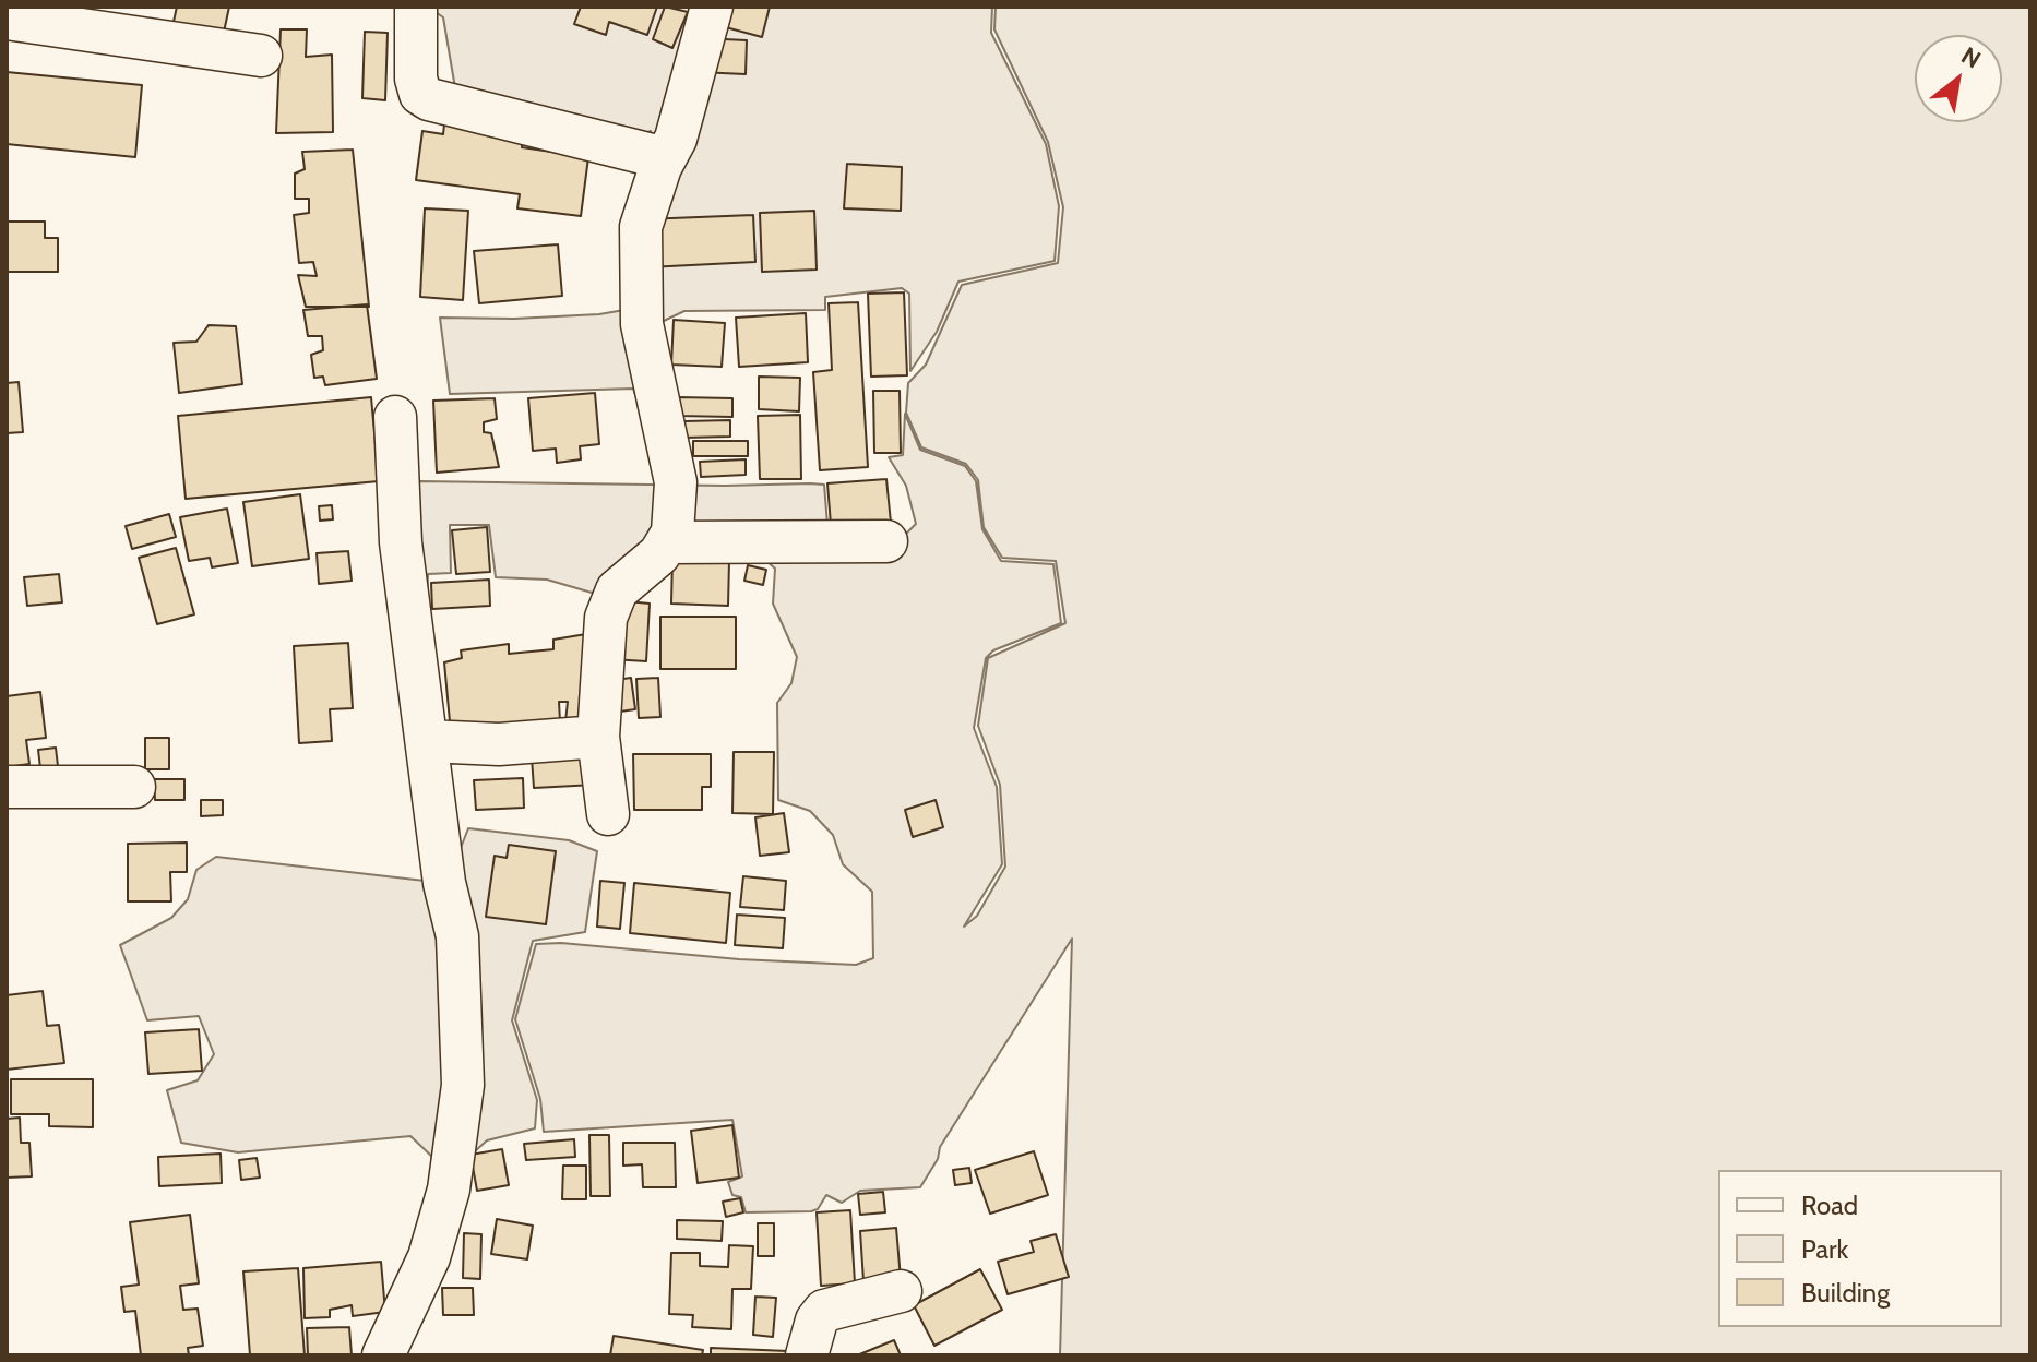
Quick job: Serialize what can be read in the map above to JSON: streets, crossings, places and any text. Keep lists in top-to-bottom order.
{
  "legend": ["Road", "Park", "Building"],
  "north": "top right"
}
